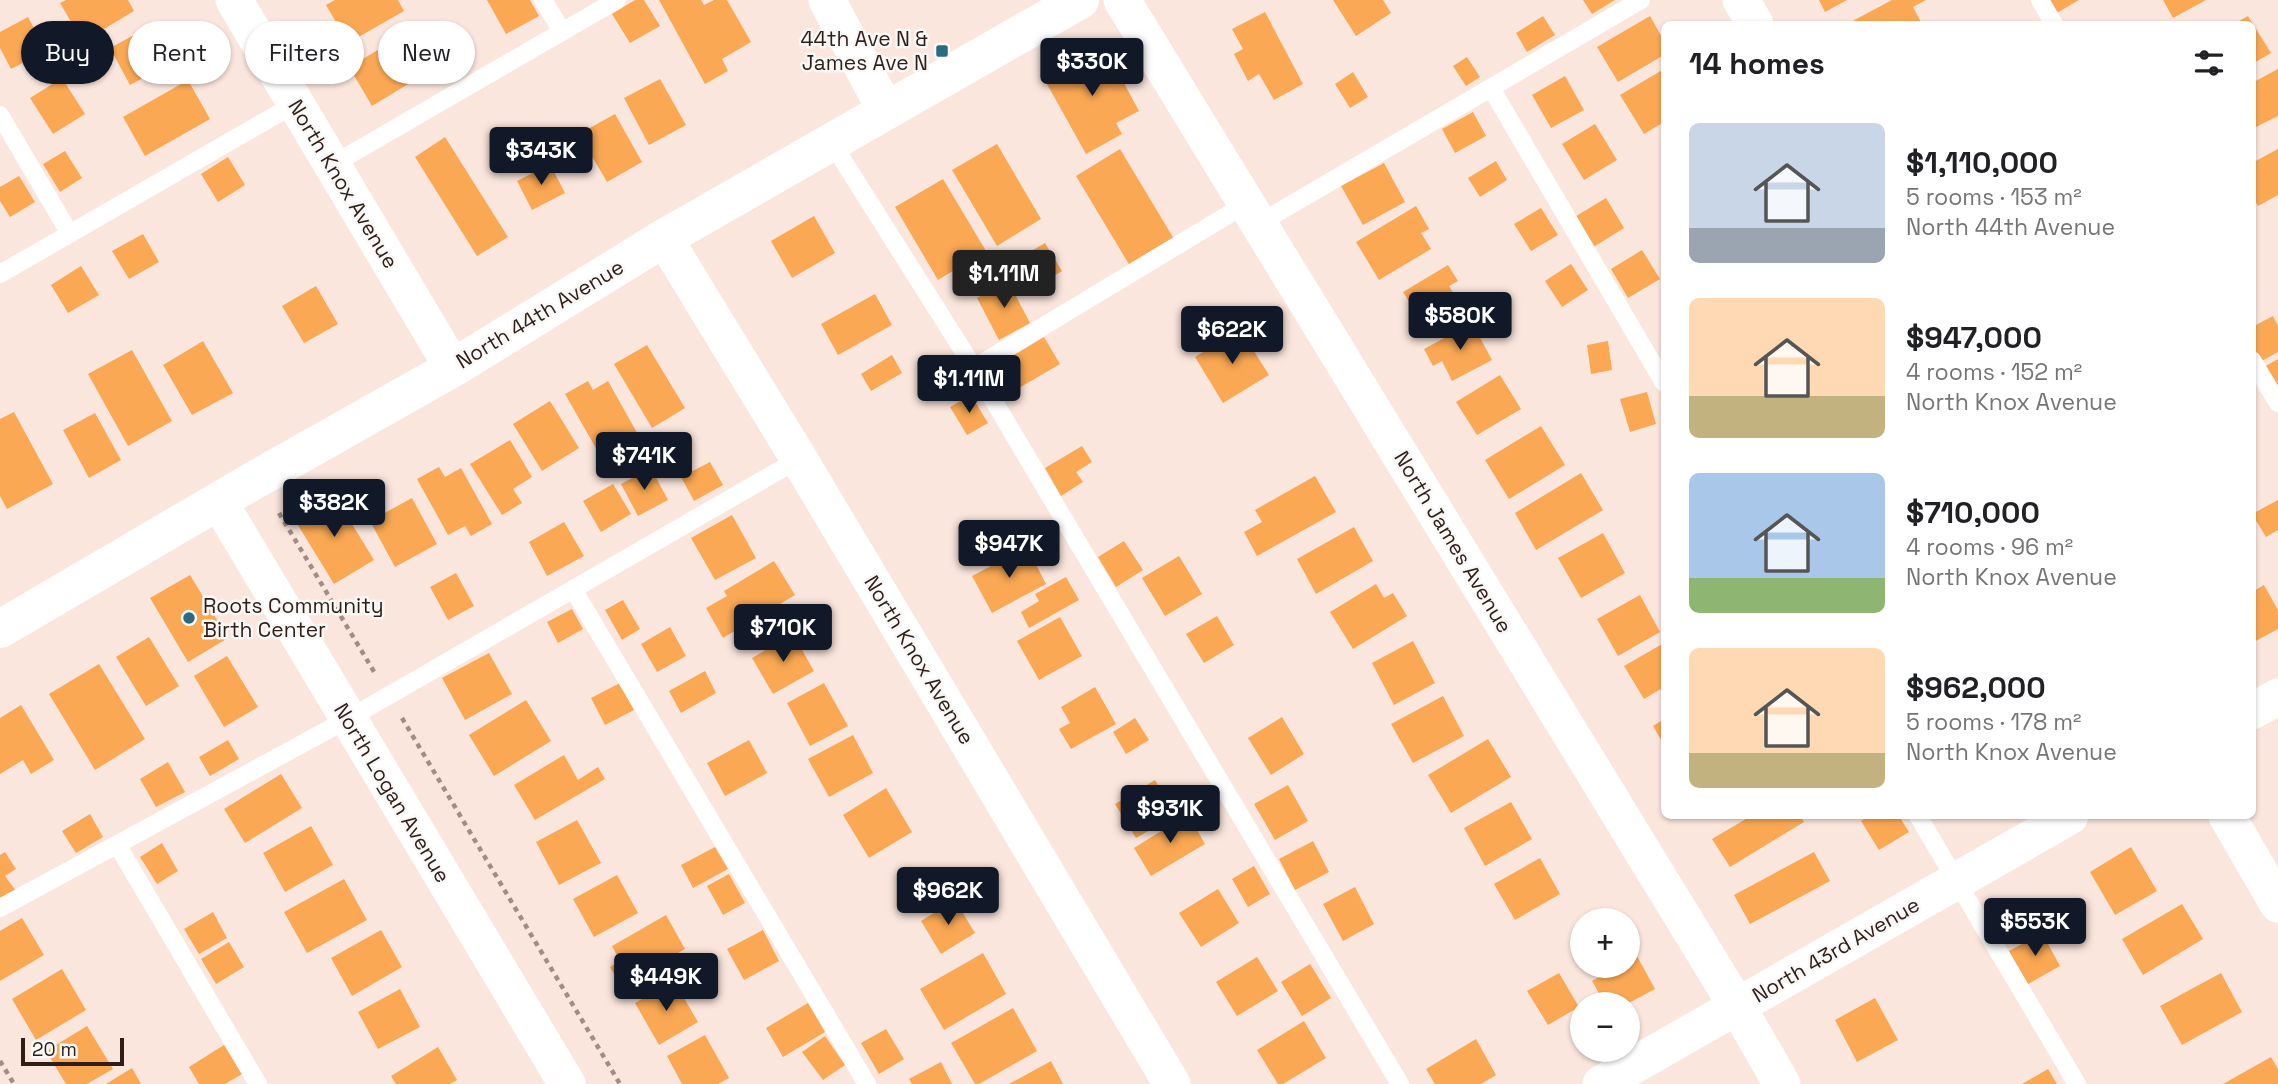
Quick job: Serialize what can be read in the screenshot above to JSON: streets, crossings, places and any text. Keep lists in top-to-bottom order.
{
  "streets": {
    "street": [
      "North Knox Avenue",
      "North 44th Avenue",
      "North James Avenue",
      "North Logan Avenue",
      "North 43rd Avenue"
    ]
  },
  "crossings": [
    ["North Knox Avenue", "North 44th Avenue"],
    ["North 44th Avenue", "North Logan Avenue"],
    ["North James Avenue", "North 43rd Avenue"]
  ],
  "places": {
    "transit": ["44th Ave N & James Ave N"],
    "other": ["Roots Community Birth Center"]
  },
  "scale_bar": "20 m",
  "page": {
    "chip": [
      "Buy",
      "Rent",
      "Filters",
      "New"
    ],
    "heading": "14 homes",
    "price": [
      "$330K",
      "$343K",
      "$1.11M",
      "$580K",
      "$622K",
      "$1.11M",
      "$741K",
      "$382K",
      "$947K",
      "$710K",
      "$931K",
      "$962K",
      "$553K",
      "$449K"
    ],
    "list": [
      {
        "name": "$1,110,000",
        "note": "5 rooms · 153 m² · North 44th Avenue"
      },
      {
        "name": "$947,000",
        "note": "4 rooms · 152 m² · North Knox Avenue"
      },
      {
        "name": "$710,000",
        "note": "4 rooms · 96 m² · North Knox Avenue"
      },
      {
        "name": "$962,000",
        "note": "5 rooms · 178 m² · North Knox Avenue"
      }
    ],
    "map_buttons": ["+", "−"],
    "scale": "20 m"
  }
}
